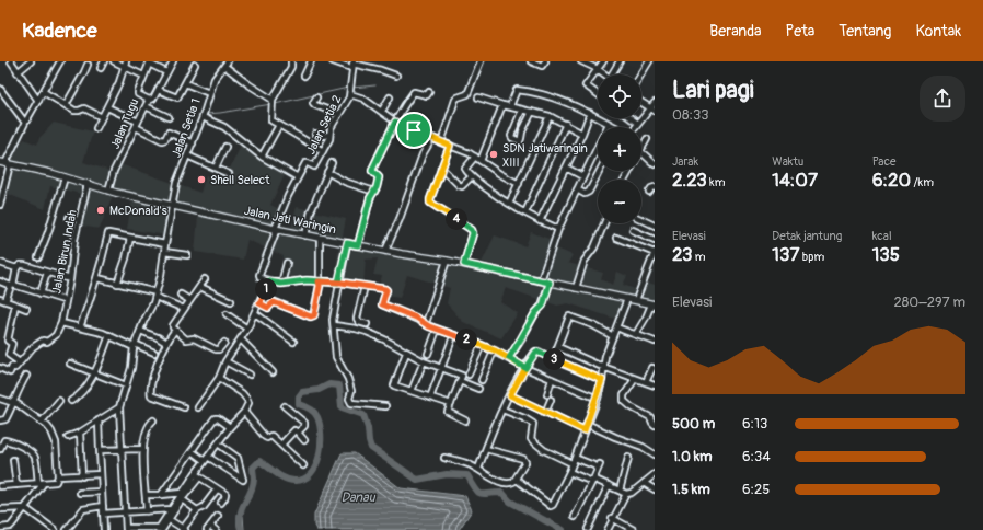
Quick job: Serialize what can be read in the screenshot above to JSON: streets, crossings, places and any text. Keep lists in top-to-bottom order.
{
  "streets": {
    "main road": ["Jalan Jati Waringin"],
    "street": [
      "Jalan Tugu",
      "Jalan Setia 2",
      "Jalan Setia 1",
      "Jalan Birun Indah"
    ]
  },
  "crossings": [
    ["Jalan Tugu", "Jalan Jati Waringin"],
    ["Jalan Setia 2", "Jalan Jati Waringin"],
    ["Jalan Setia 1", "Jalan Jati Waringin"],
    ["Jalan Jati Waringin", "Jalan Birun Indah"]
  ],
  "water": ["Danau"],
  "places": ["SDN Jatiwaringin XIII", "Shell Select", "McDonald's"],
  "page": {
    "header": "Kadence",
    "nav": [
      "Beranda",
      "Peta",
      "Tentang",
      "Kontak"
    ],
    "heading": ["Lari pagi", "08:33"],
    "map_buttons": ["+", "−"],
    "stats": [
      ["Jarak", "2.23 km"],
      ["Waktu", "14:07"],
      ["Pace", "6:20 /km"],
      ["Elevasi", "23 m"],
      ["Detak jantung", "137 bpm"],
      ["kcal", "135"]
    ],
    "pins": [
      "4",
      "1",
      "2",
      "3"
    ],
    "chart": ["Elevasi", "280–297 m"],
    "list": [
      {
        "name": "500 m",
        "note": "6:13"
      },
      {
        "name": "1.0 km",
        "note": "6:34"
      },
      {
        "name": "1.5 km",
        "note": "6:25"
      }
    ]
  }
}
